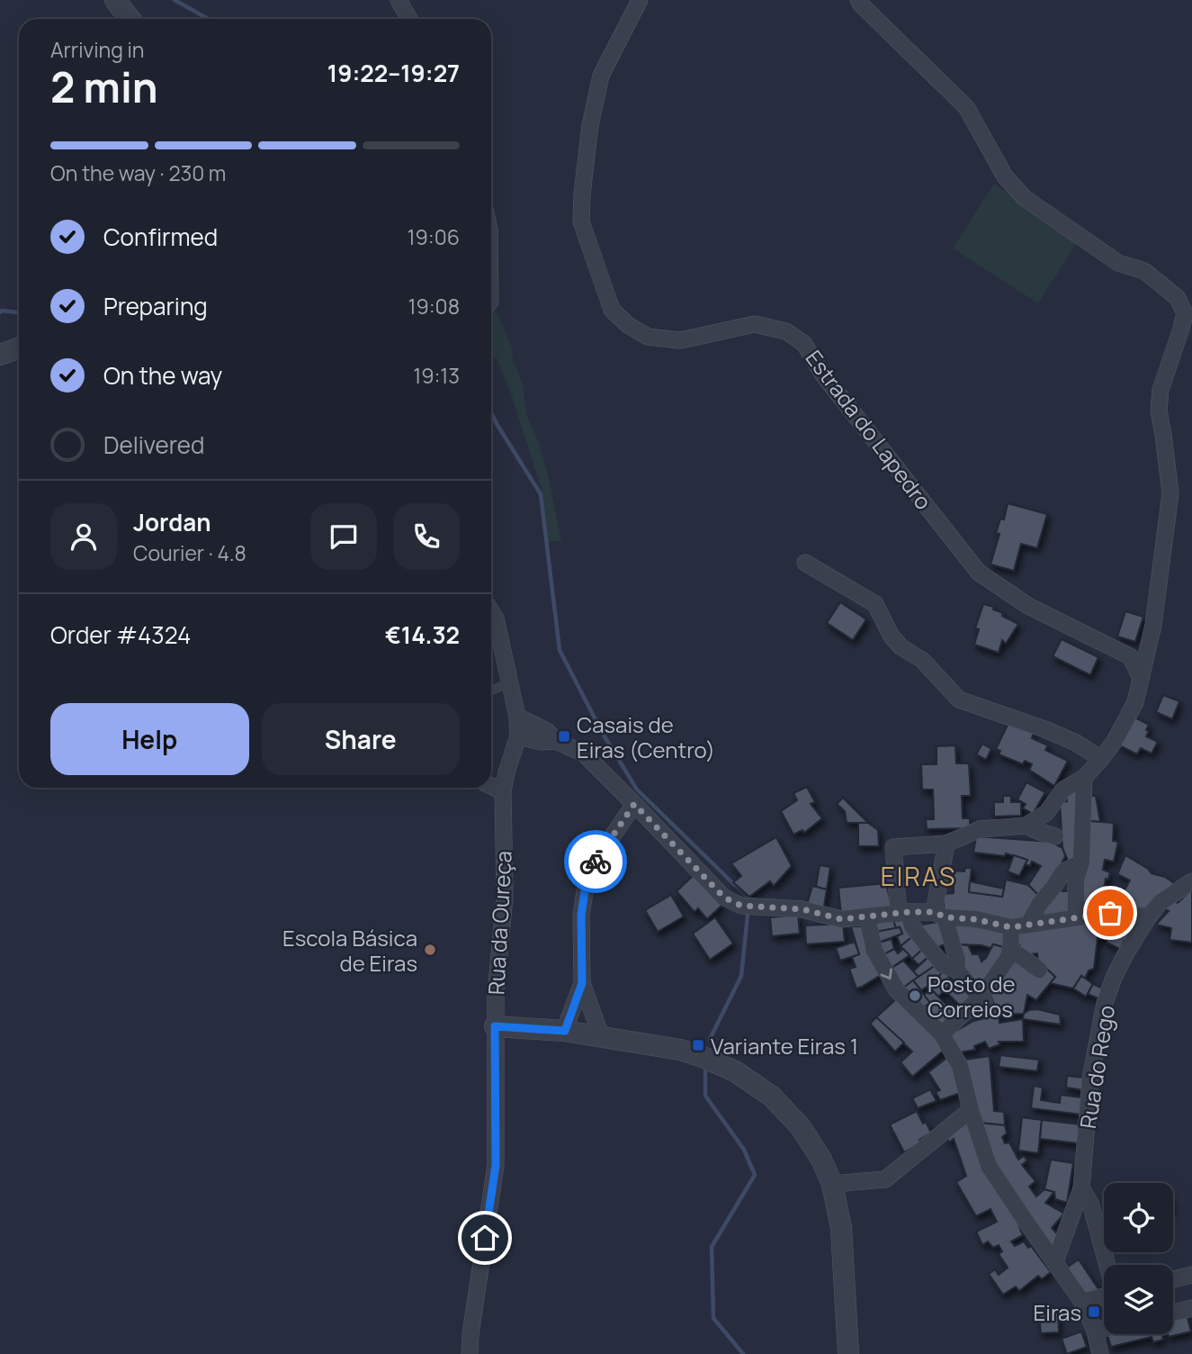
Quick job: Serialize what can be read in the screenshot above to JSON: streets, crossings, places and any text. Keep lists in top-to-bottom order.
{
  "streets": {
    "street": ["Estrada do Lapedro", "Rua da Oureça", "Rua do Rego"]
  },
  "districts": ["EIRAS"],
  "places": {
    "transit": ["Casais de Eiras (Centro)", "Variante Eiras 1", "Eiras"],
    "other": ["Escola Básica de Eiras", "Posto de Correios"]
  },
  "page": {
    "heading": ["2 min", "Arriving in", "19:22–19:27"],
    "panel": [
      "Jordan",
      "Courier · 4.8",
      "Order #4324",
      "€14.32"
    ],
    "bar": "On the way · 230 m",
    "list": [
      ["Confirmed", "19:06"],
      ["Preparing", "19:08"],
      ["On the way", "19:13"],
      "Delivered"
    ],
    "buttons": ["Help", "Share"]
  }
}
